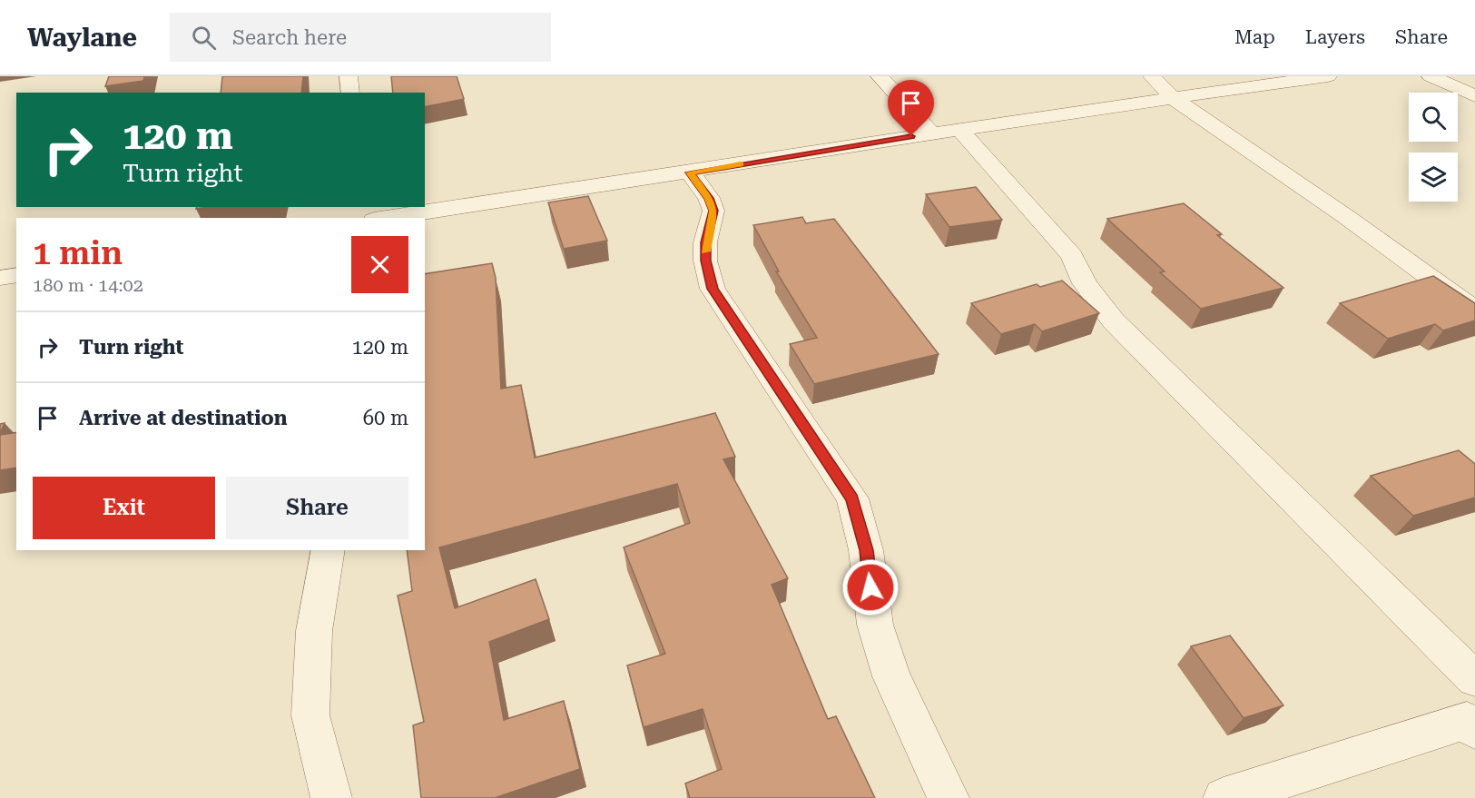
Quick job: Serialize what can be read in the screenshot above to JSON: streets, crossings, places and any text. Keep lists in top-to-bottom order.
{
  "page": {
    "header": "Waylane",
    "search": "Search here",
    "nav": ["Map", "Layers", "Share"],
    "turn": ["120 m", "Turn right"],
    "heading": ["1 min", "180 m · 14:02"],
    "list": [
      {
        "name": "Turn right",
        "value": "120 m"
      },
      {
        "name": "Arrive at destination",
        "value": "60 m"
      }
    ],
    "buttons": ["Exit", "Share"]
  }
}
